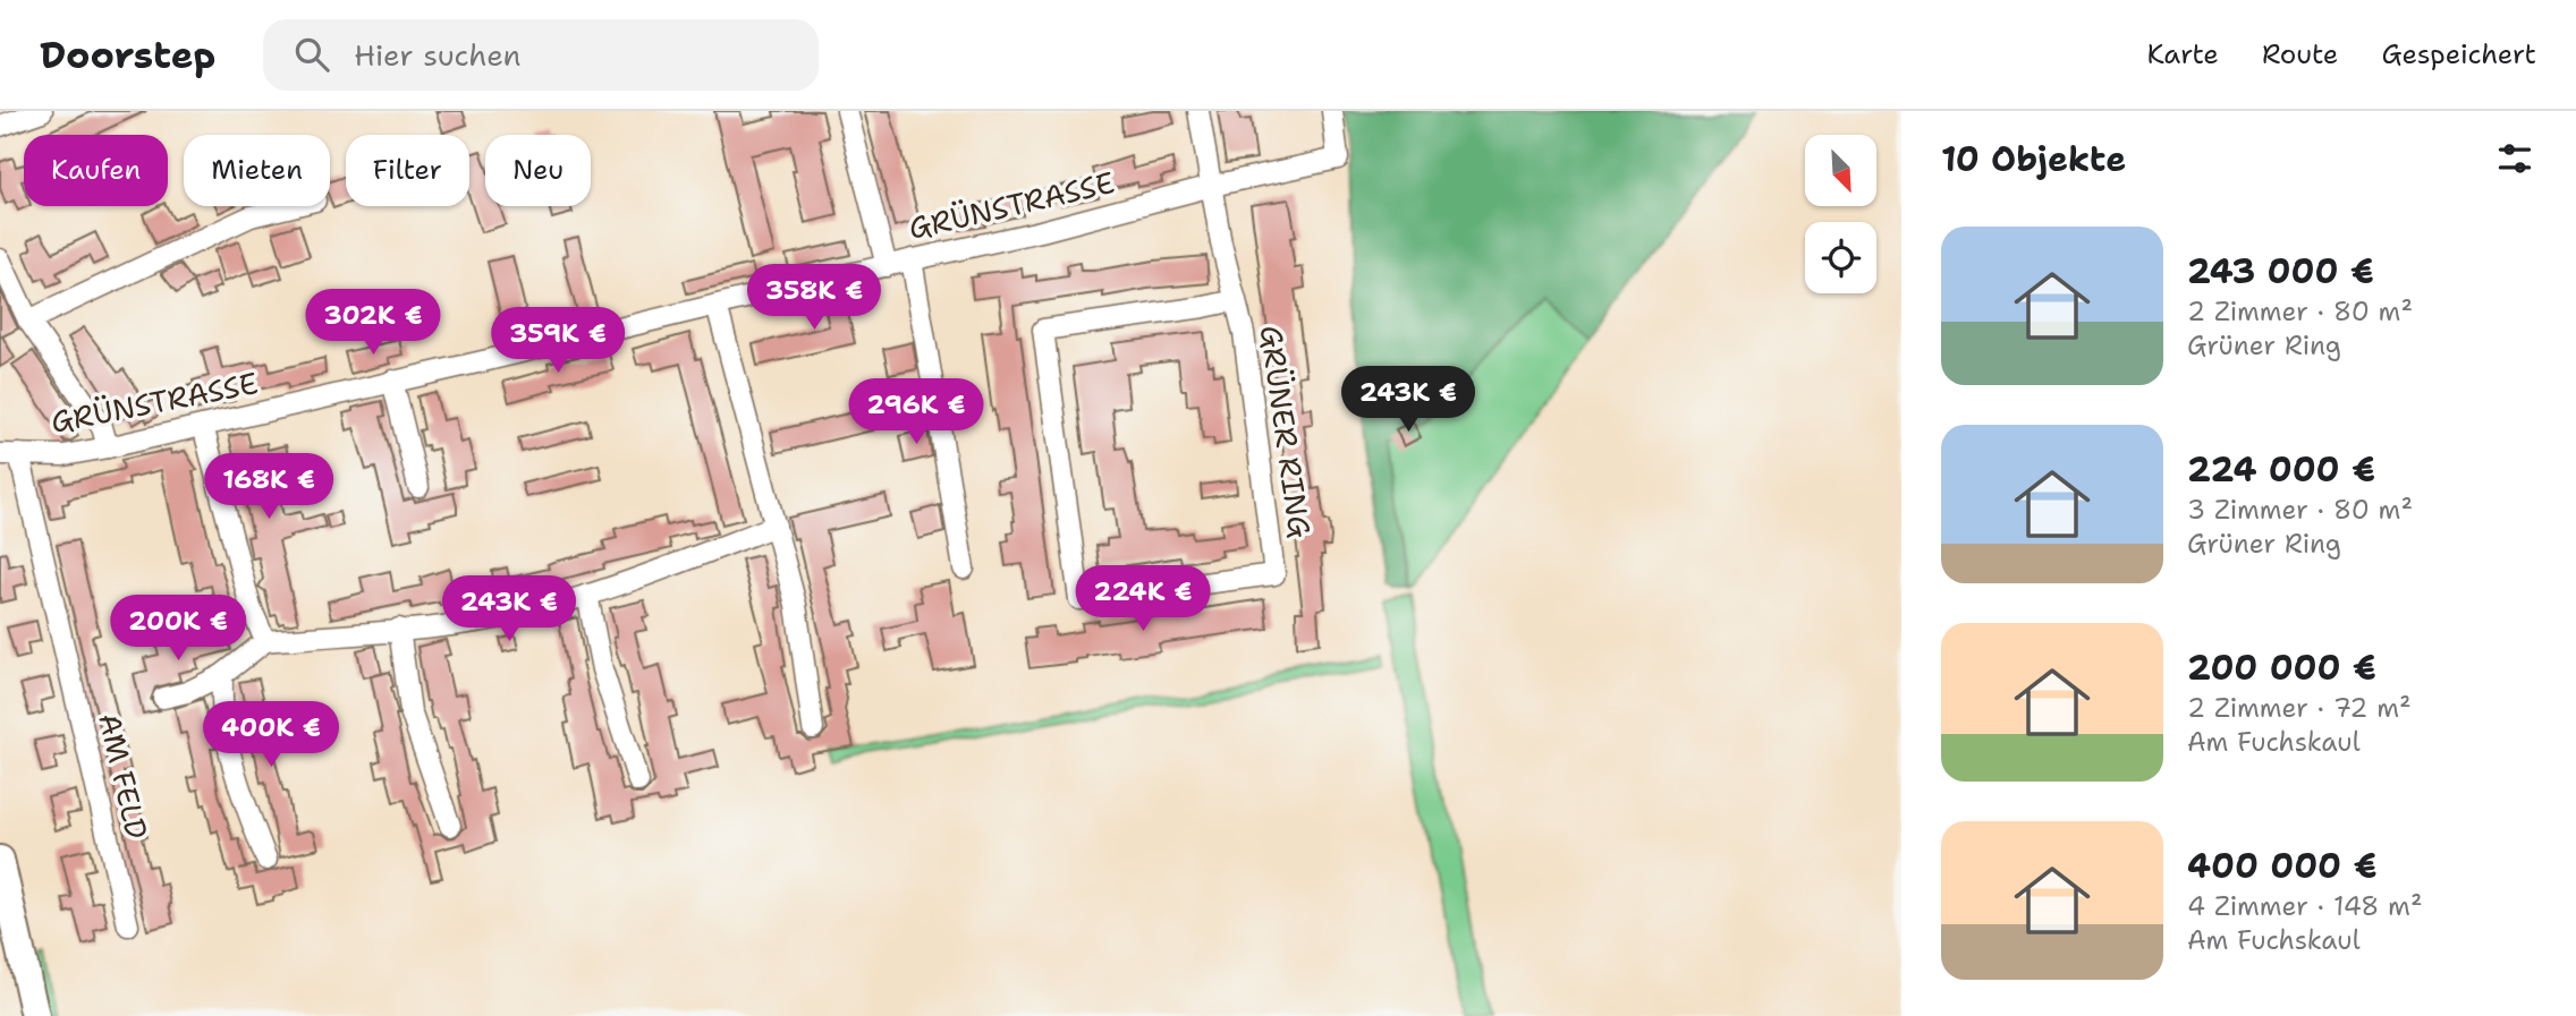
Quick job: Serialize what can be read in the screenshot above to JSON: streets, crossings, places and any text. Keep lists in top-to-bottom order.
{
  "streets": {
    "street": ["GRÜNSTRASSE", "GRÜNER RING", "AM FELD"]
  },
  "crossings": [
    ["GRÜNSTRASSE", "GRÜNER RING"],
    ["GRÜNSTRASSE", "AM FELD"]
  ],
  "north": "bottom right",
  "page": {
    "header": "Doorstep",
    "search": "Hier suchen",
    "nav": ["Karte", "Route", "Gespeichert"],
    "heading": "10 Objekte",
    "chip": [
      "Kaufen",
      "Mieten",
      "Filter",
      "Neu"
    ],
    "list": [
      {
        "name": "243 000 €",
        "note": "2 Zimmer · 80 m² · Grüner Ring"
      },
      {
        "name": "224 000 €",
        "note": "3 Zimmer · 80 m² · Grüner Ring"
      },
      {
        "name": "200 000 €",
        "note": "2 Zimmer · 72 m² · Am Fuchskaul"
      },
      {
        "name": "400 000 €",
        "note": "4 Zimmer · 148 m² · Am Fuchskaul"
      }
    ],
    "price": [
      "358K €",
      "302K €",
      "359K €",
      "243K €",
      "296K €",
      "168K €",
      "224K €",
      "243K €",
      "200K €",
      "400K €"
    ]
  }
}
